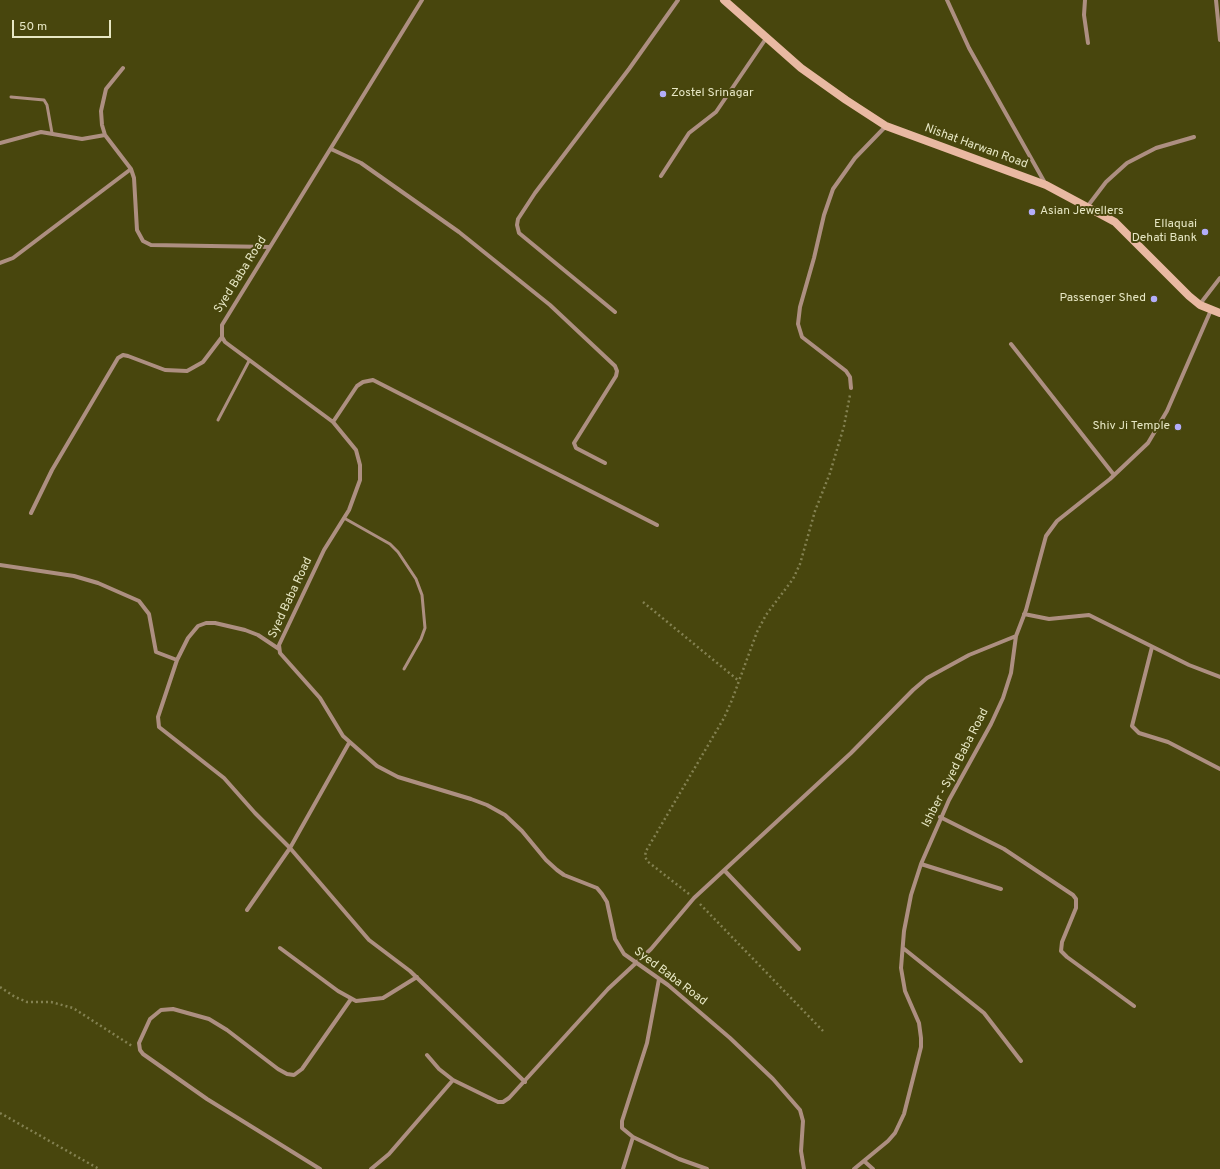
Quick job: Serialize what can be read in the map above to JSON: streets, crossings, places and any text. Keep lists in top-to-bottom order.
{
  "streets": {
    "main road": ["Nishat Harwan Road"],
    "street": ["Syed Baba Road", "Ishber - Syed Baba Road"]
  },
  "crossings": [
    ["Nishat Harwan Road", "Ishber - Syed Baba Road"]
  ],
  "places": [
    "Zostel Srinagar",
    "Asian Jewellers",
    "Ellaquai Dehati Bank",
    "Passenger Shed",
    "Shiv Ji Temple"
  ],
  "scale_bar": "50 m"
}
